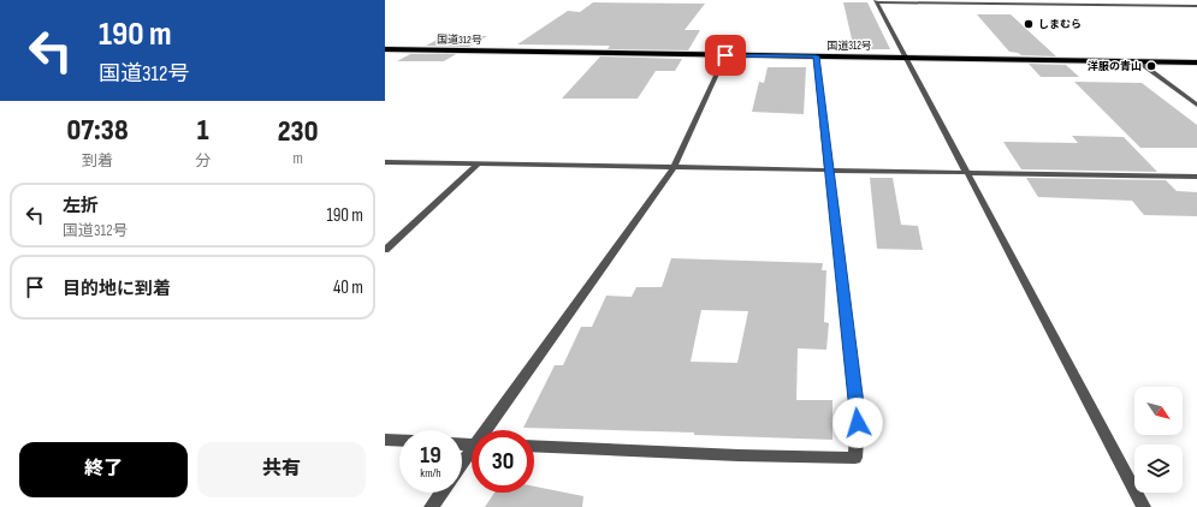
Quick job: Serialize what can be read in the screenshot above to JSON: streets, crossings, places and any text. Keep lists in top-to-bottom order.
{
  "streets": {
    "highway": ["国道312号"]
  },
  "places": ["しまむら", "洋服の青山"],
  "north": "bottom right",
  "page": {
    "turn": ["190 m", "国道312号"],
    "eta": [
      "07:38",
      "到着",
      "1",
      "分",
      "230",
      "m"
    ],
    "list": [
      {
        "name": "左折",
        "note": "国道312号",
        "value": "190 m"
      },
      {
        "name": "目的地に到着",
        "value": "40 m"
      }
    ],
    "speed": "19 km/h",
    "limit": "30",
    "buttons": ["終了", "共有"]
  }
}
